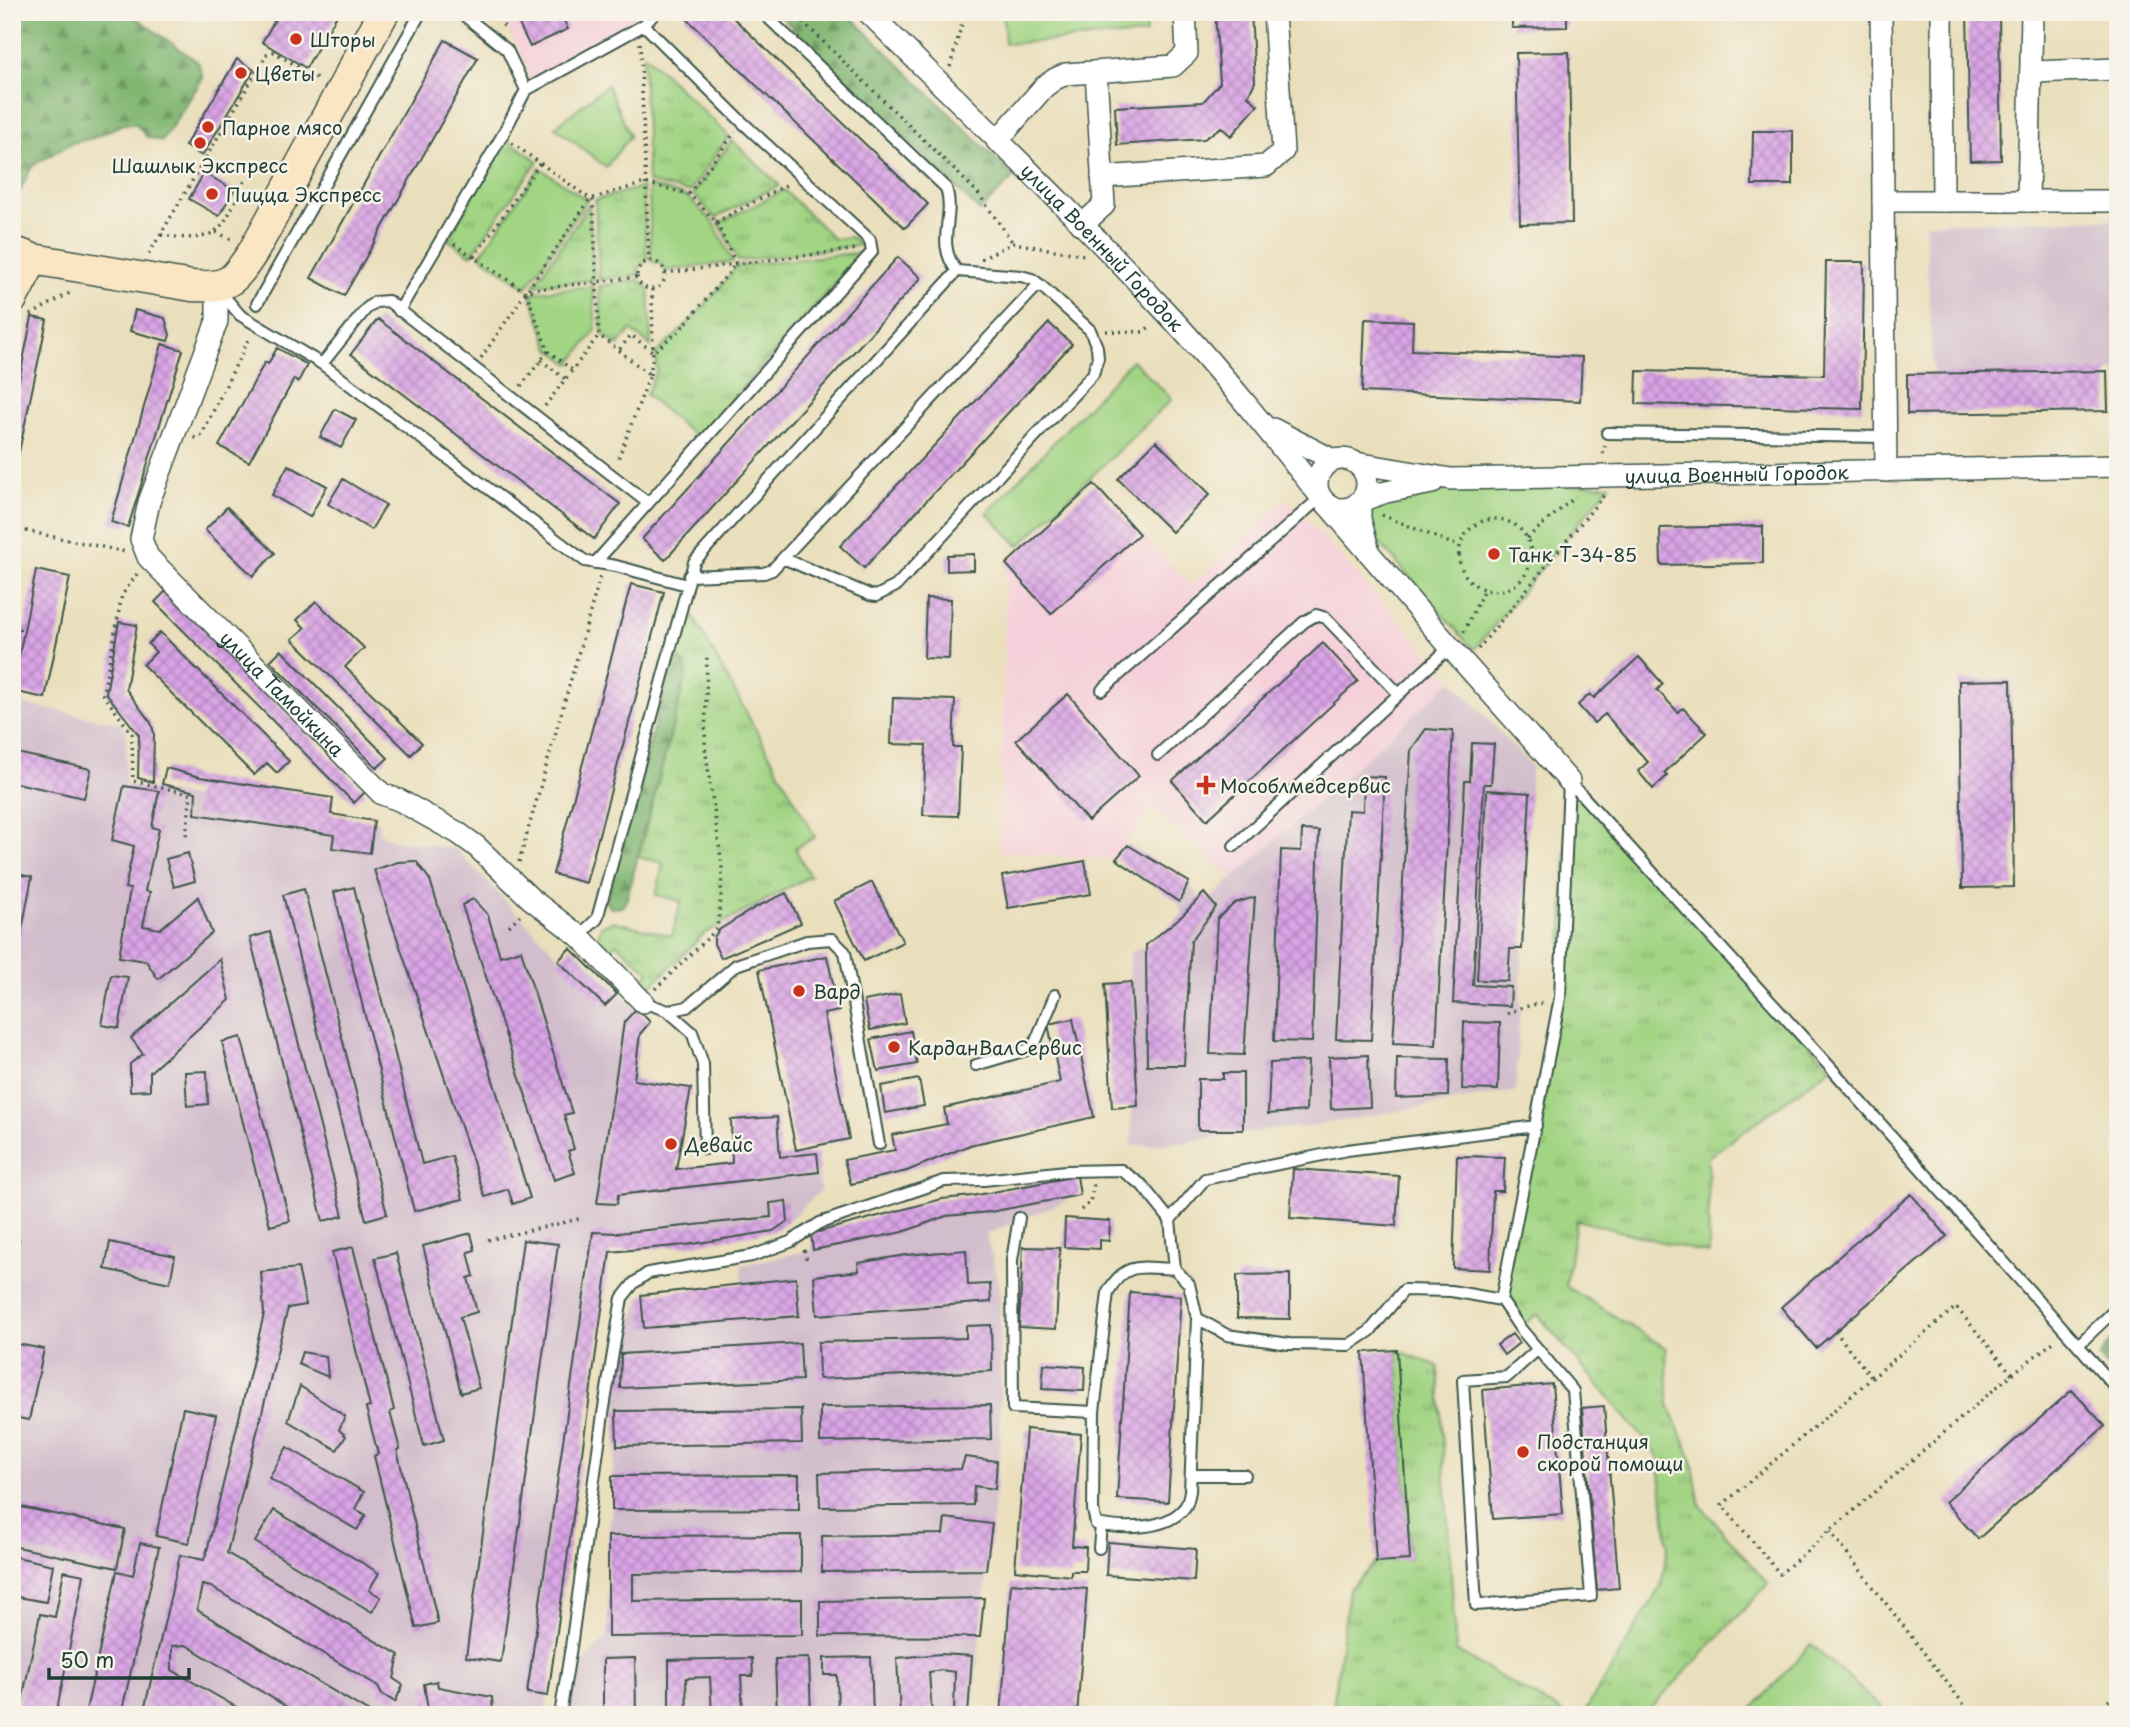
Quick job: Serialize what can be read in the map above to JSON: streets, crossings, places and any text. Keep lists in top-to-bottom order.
{
  "streets": {
    "street": ["улица Военный Городок", "улица Тамойкина"]
  },
  "places": {
    "other": [
      "Шторы",
      "Цветы",
      "Парное мясо",
      "Шашлык Экспресс",
      "Пицца Экспресс",
      "Танк Т-34-85",
      "Вард",
      "КарданВалСервис",
      "Девайс",
      "Подстанция скорой помощи"
    ],
    "health": ["Мособлмедсервис"]
  },
  "scale_bar": "50 m"
}
